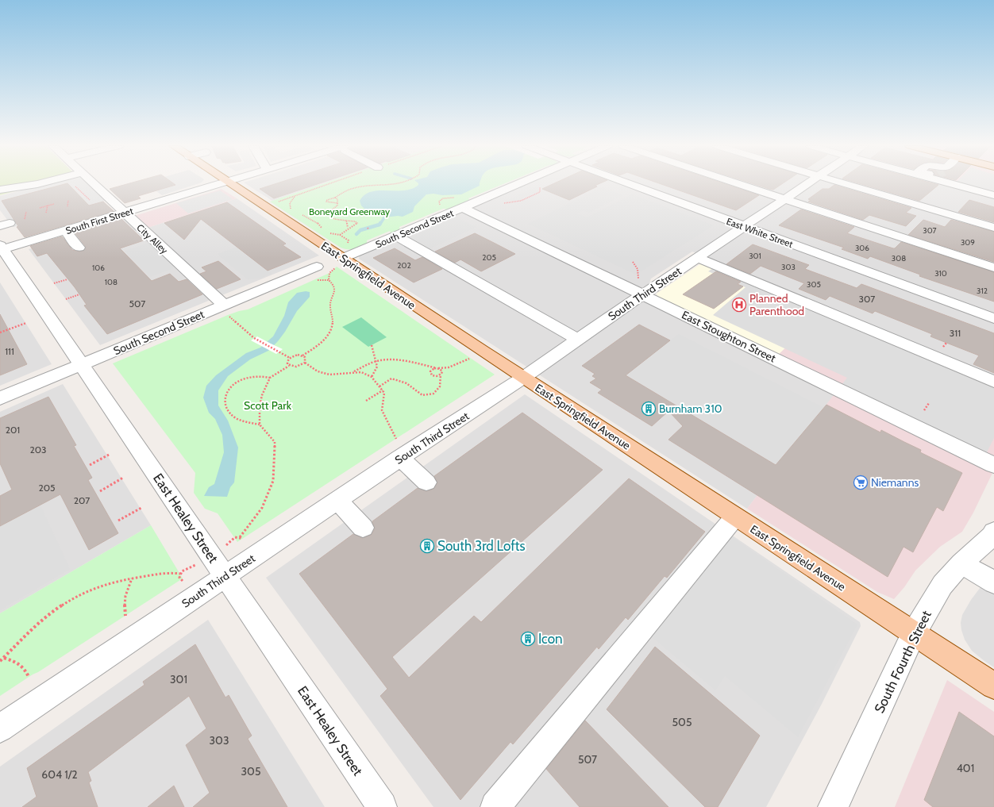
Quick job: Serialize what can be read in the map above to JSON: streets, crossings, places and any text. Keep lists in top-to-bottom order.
{
  "streets": {
    "main road": ["East Springfield Avenue"],
    "street": [
      "South First Street",
      "South Second Street",
      "East White Street",
      "City Alley",
      "South Third Street",
      "East Stoughton Street",
      "East Healey Street",
      "South Fourth Street"
    ]
  },
  "crossings": [
    ["South First Street", "City Alley"],
    ["South First Street", "East Healey Street"],
    ["South Second Street", "City Alley"],
    ["South Second Street", "East Springfield Avenue"],
    ["South Second Street", "East Stoughton Street"],
    ["South Second Street", "East Healey Street"],
    ["East White Street", "South Third Street"],
    ["East Springfield Avenue", "South Third Street"],
    ["East Springfield Avenue", "South Fourth Street"],
    ["South Third Street", "East Stoughton Street"],
    ["South Third Street", "East Healey Street"]
  ],
  "parks": ["Boneyard Greenway", "Scott Park"],
  "places": {
    "hospital": ["Planned Parenthood"],
    "building": ["Burnham 310", "South 3rd Lofts", "Icon"],
    "supermarket": ["Niemanns"]
  },
  "house_numbers": [
    "307",
    "309",
    "306",
    "301",
    "205",
    "308",
    "202",
    "303",
    "106",
    "310",
    "108",
    "305",
    "312",
    "307",
    "507",
    "311",
    "111",
    "201",
    "203",
    "205",
    "207",
    "301",
    "505",
    "303",
    "507",
    "401",
    "305",
    "604 1/2"
  ]
}
